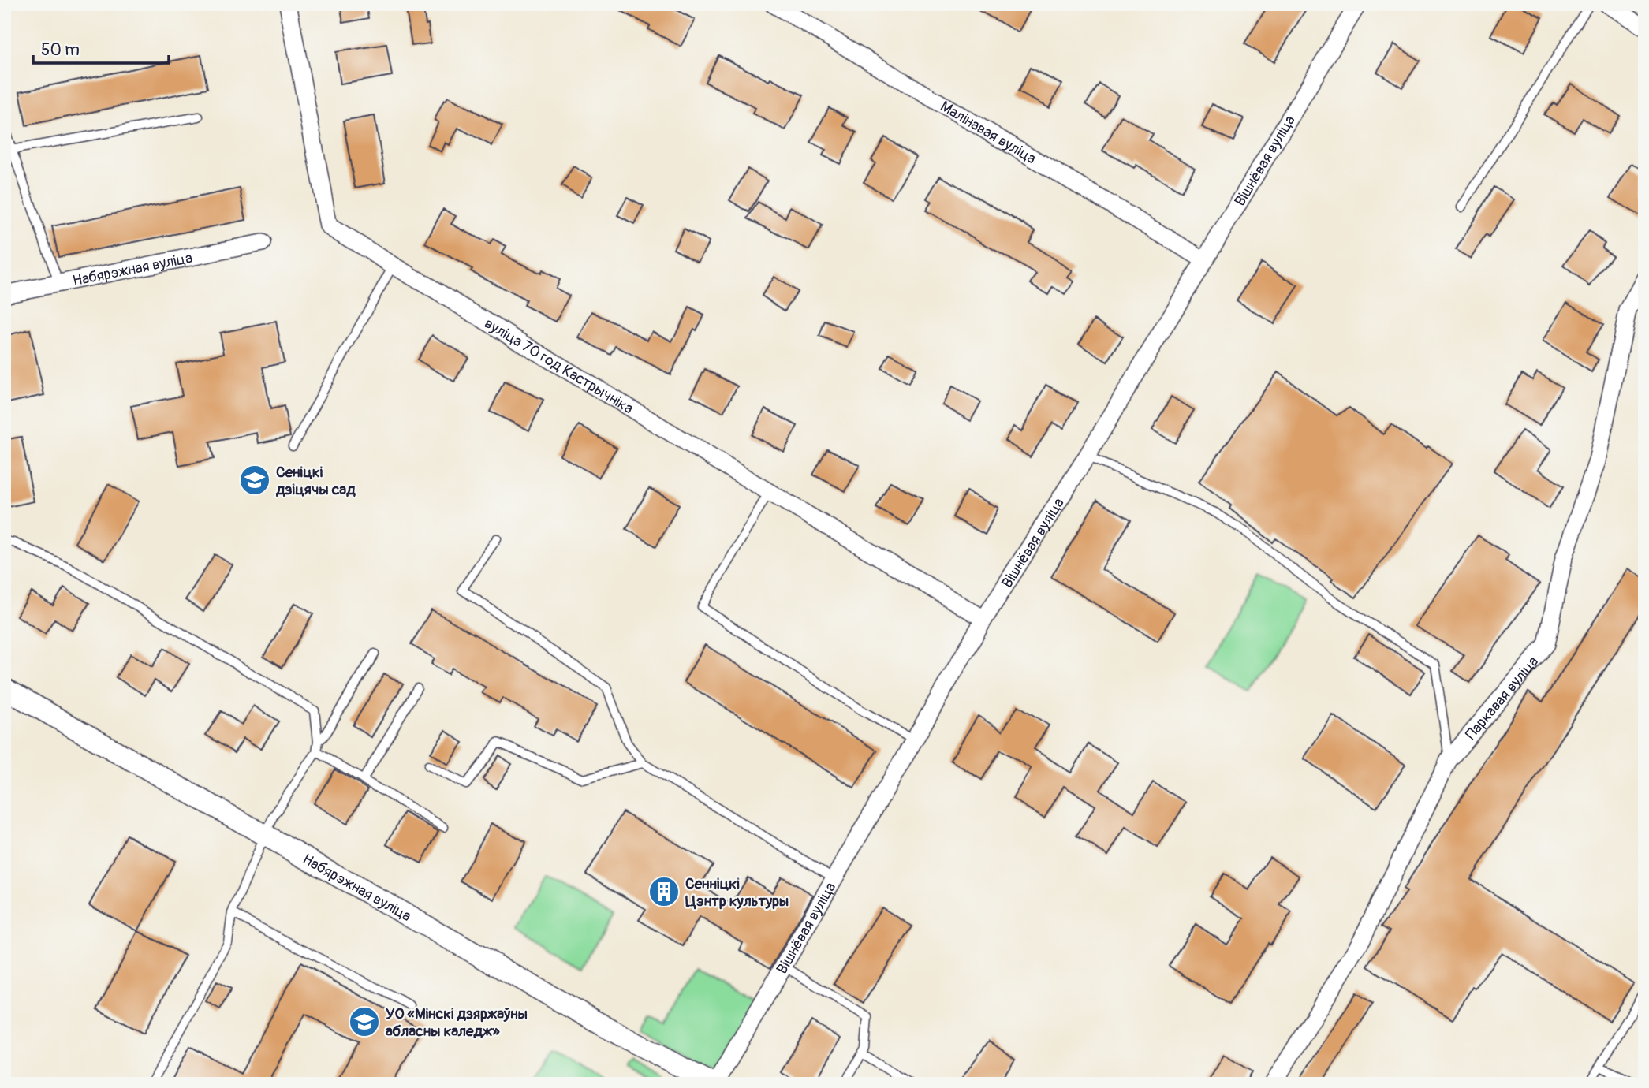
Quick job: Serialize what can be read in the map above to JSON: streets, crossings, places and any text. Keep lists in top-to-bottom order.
{
  "streets": {
    "street": [
      "Малінавая вуліца",
      "Вішнёвая вуліца",
      "Набярэжная вуліца",
      "вуліца 70 год Кастрычніка",
      "Паркавая вуліца"
    ]
  },
  "crossings": [
    ["Малінавая вуліца", "Вішнёвая вуліца"],
    ["Вішнёвая вуліца", "Набярэжная вуліца"],
    ["Вішнёвая вуліца", "вуліца 70 год Кастрычніка"]
  ],
  "places": {
    "school or university": ["Сеніцкі дзіцячы сад", "УО «Мінскі дзяржаўны абласны каледж»"],
    "building": ["Сенніцкі Цэнтр культуры"]
  },
  "scale_bar": "50 m"
}
